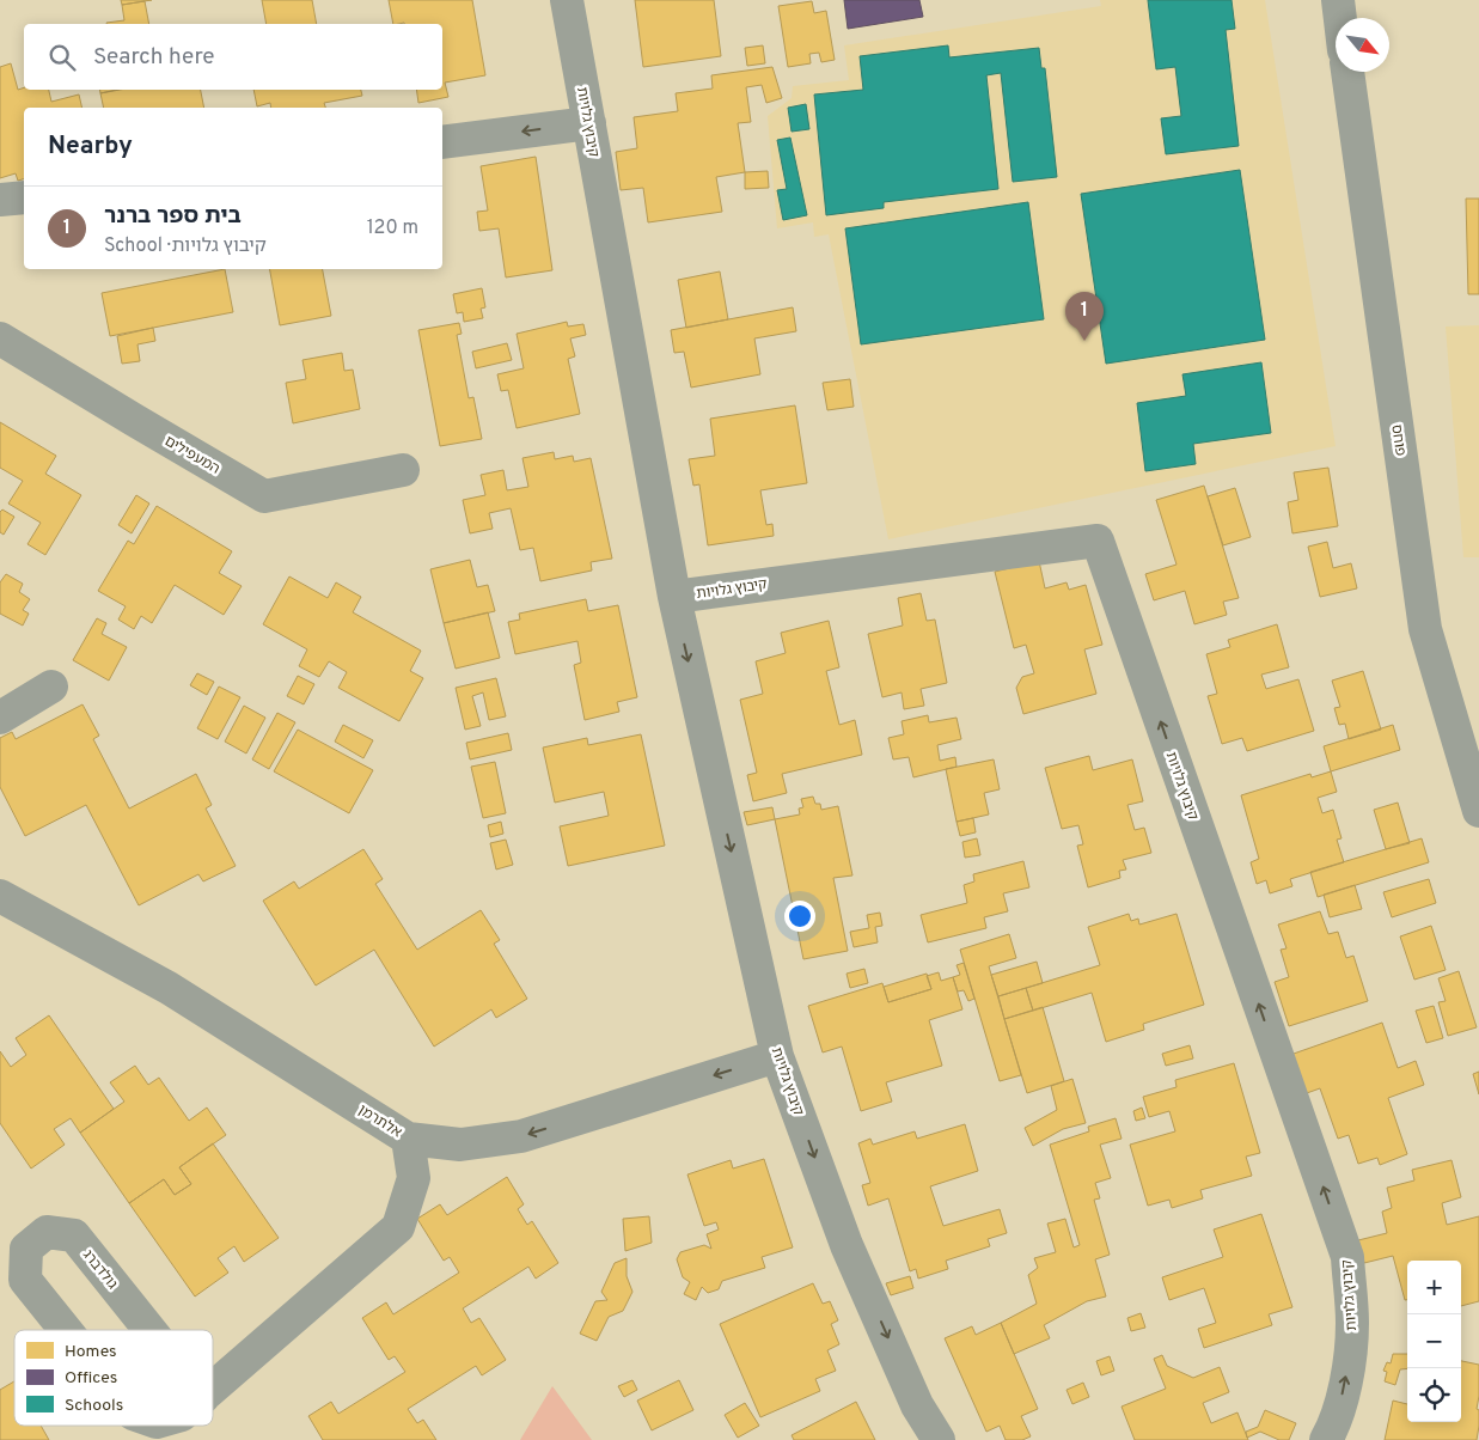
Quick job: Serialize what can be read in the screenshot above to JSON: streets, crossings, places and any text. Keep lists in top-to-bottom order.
{
  "streets": {
    "street": [
      "קיבוץ גלויות",
      "פוחס",
      "המעפילים",
      "אלתרמן",
      "גולדברג"
    ]
  },
  "crossings": [
    ["קיבוץ גלויות", "אלתרמן"],
    ["אלתרמן", "גולדברג"]
  ],
  "one_way": ["אלתרמן"],
  "legend": ["Homes", "Offices", "Schools"],
  "north": "bottom right",
  "page": {
    "search": "Search here",
    "heading": "Nearby",
    "list": [
      {
        "mark": "1",
        "name": "בית ספר ברנר",
        "note": "School · קיבוץ גלויות",
        "value": "120 m"
      }
    ],
    "pins": "1",
    "map_buttons": ["+", "−"]
  }
}
